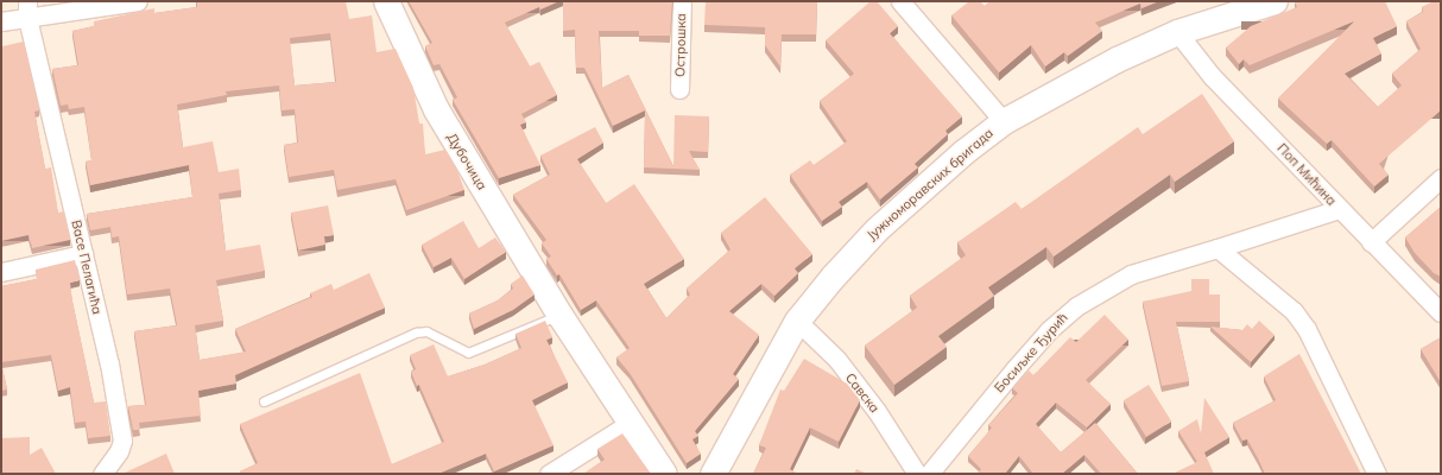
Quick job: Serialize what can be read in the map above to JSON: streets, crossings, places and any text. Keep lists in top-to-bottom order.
{
  "streets": {
    "street": [
      "Острошка",
      "Дубочица",
      "Поп Мићина",
      "Јужноморавских бригада",
      "Васе Пелагића",
      "Босиљке Ђурић",
      "Савска"
    ]
  },
  "crossings": [
    ["Поп Мићина", "Јужноморавских бригада"],
    ["Поп Мићина", "Босиљке Ђурић"],
    ["Јужноморавских бригада", "Савска"]
  ]
}
